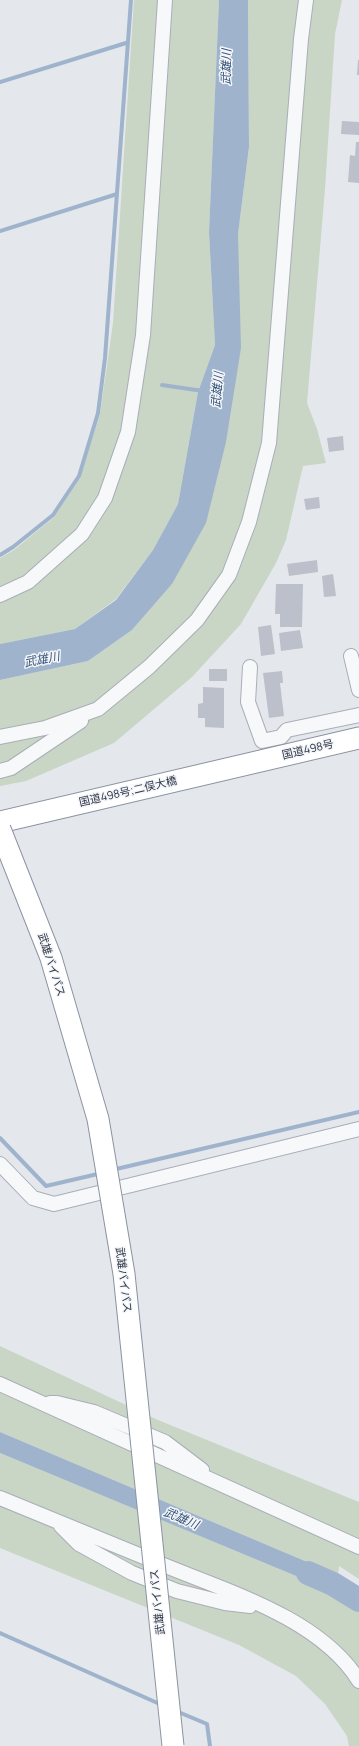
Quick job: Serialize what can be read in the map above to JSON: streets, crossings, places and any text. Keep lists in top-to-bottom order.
{
  "streets": {
    "highway": ["国道498号", "国道498号;二俣大橋", "武雄バイパス"]
  },
  "crossings": [
    ["国道498号", "国道498号;二俣大橋"]
  ],
  "water": ["武雄川"]
}
